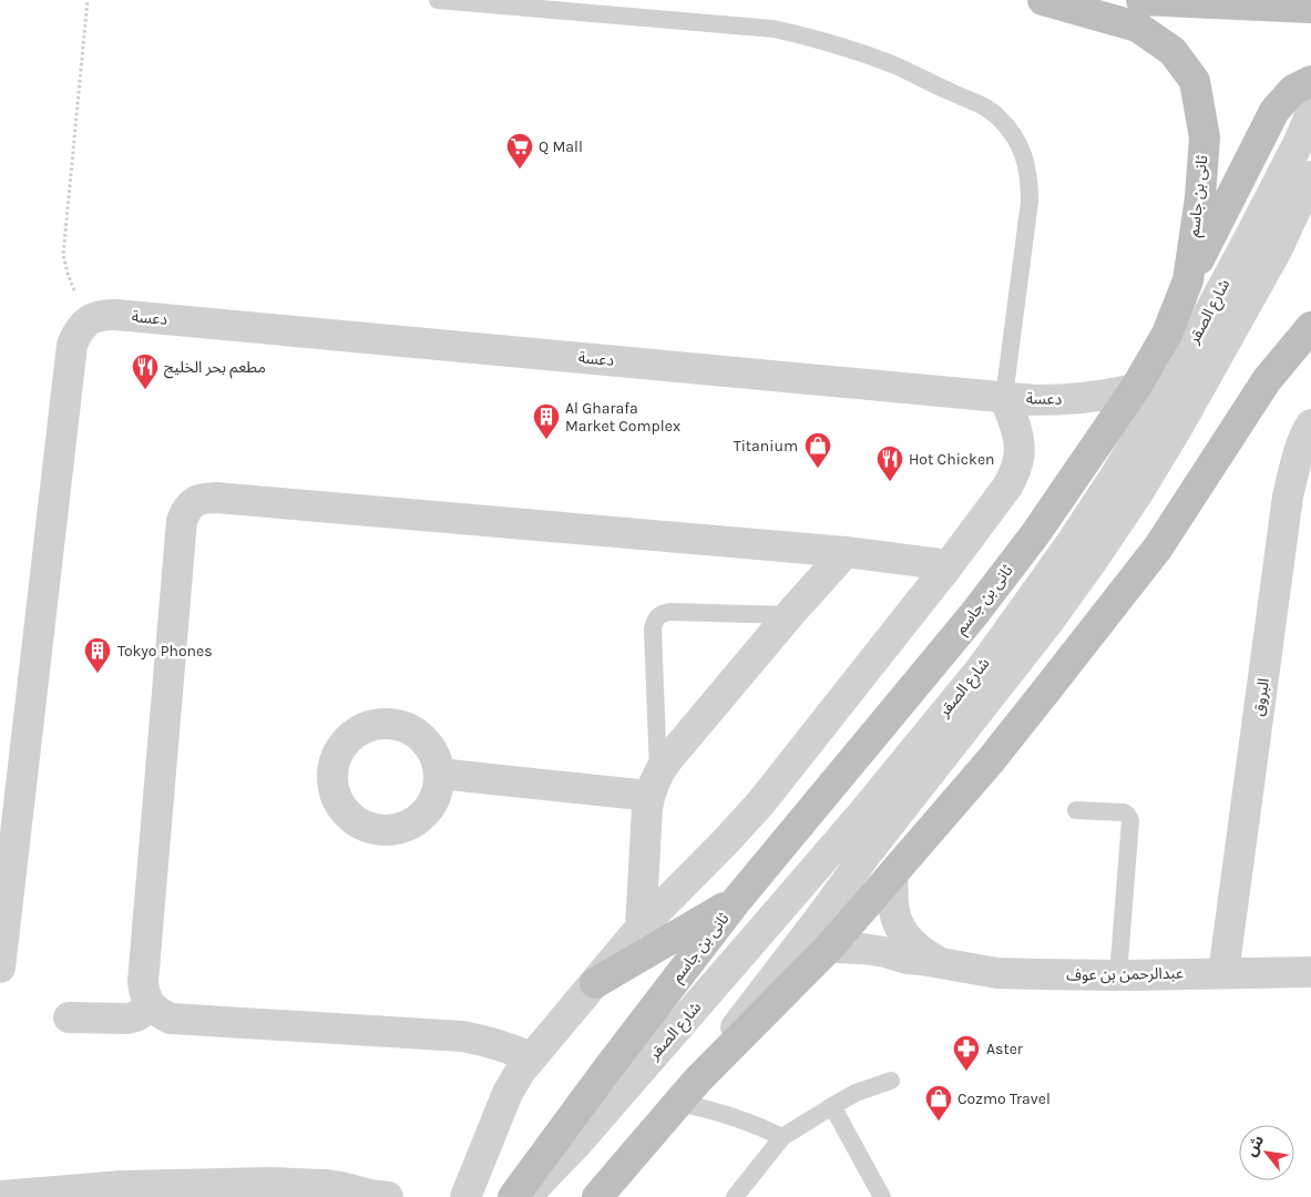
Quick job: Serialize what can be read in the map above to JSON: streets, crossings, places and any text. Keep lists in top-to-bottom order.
{
  "streets": {
    "main road": ["ثانى بن جاسم"],
    "street": [
      "شارع الصقر",
      "دعسة",
      "البروق",
      "عبدالرحمن بن عوف"
    ]
  },
  "crossings": [
    ["ثانى بن جاسم", "دعسة"],
    ["البروق", "عبدالرحمن بن عوف"]
  ],
  "places": {
    "supermarket": ["Q Mall"],
    "restaurant": ["مطعم بحر الخليج", "Hot Chicken"],
    "building": ["Al Gharafa Market Complex", "Tokyo Phones"],
    "shop": ["Titanium", "Cozmo Travel"],
    "pharmacy": ["Aster"]
  },
  "north": "top left"
}
